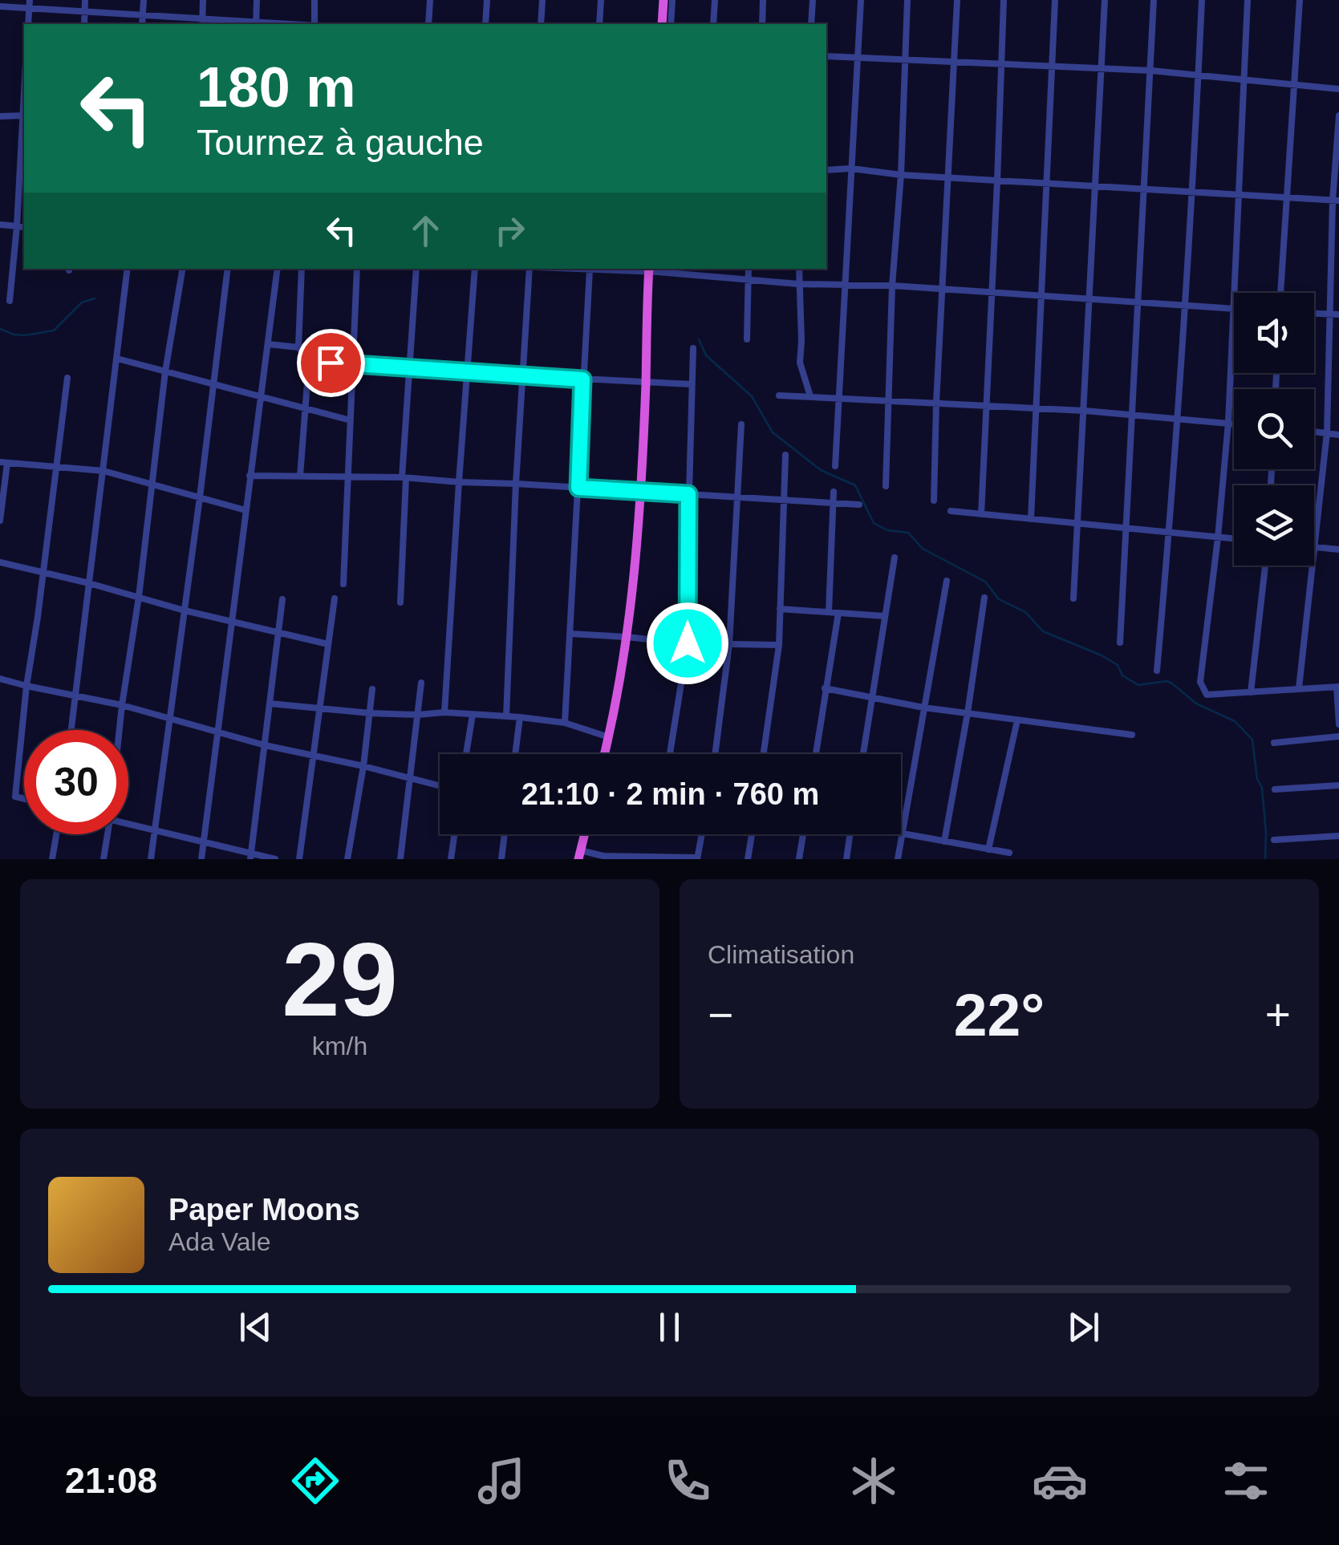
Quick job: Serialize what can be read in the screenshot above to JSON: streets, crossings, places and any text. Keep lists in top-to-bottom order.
{
  "page": {
    "turn": ["180 m", "Tournez à gauche"],
    "limit": "30",
    "trip": "21:10 · 2 min · 760 m",
    "tile": [
      ["29", "km/h"],
      "Climatisation"
    ],
    "heat": ["−", "22°", "+"],
    "song": ["Paper Moons", "Ada Vale"],
    "tabs": "21:08"
  }
}
